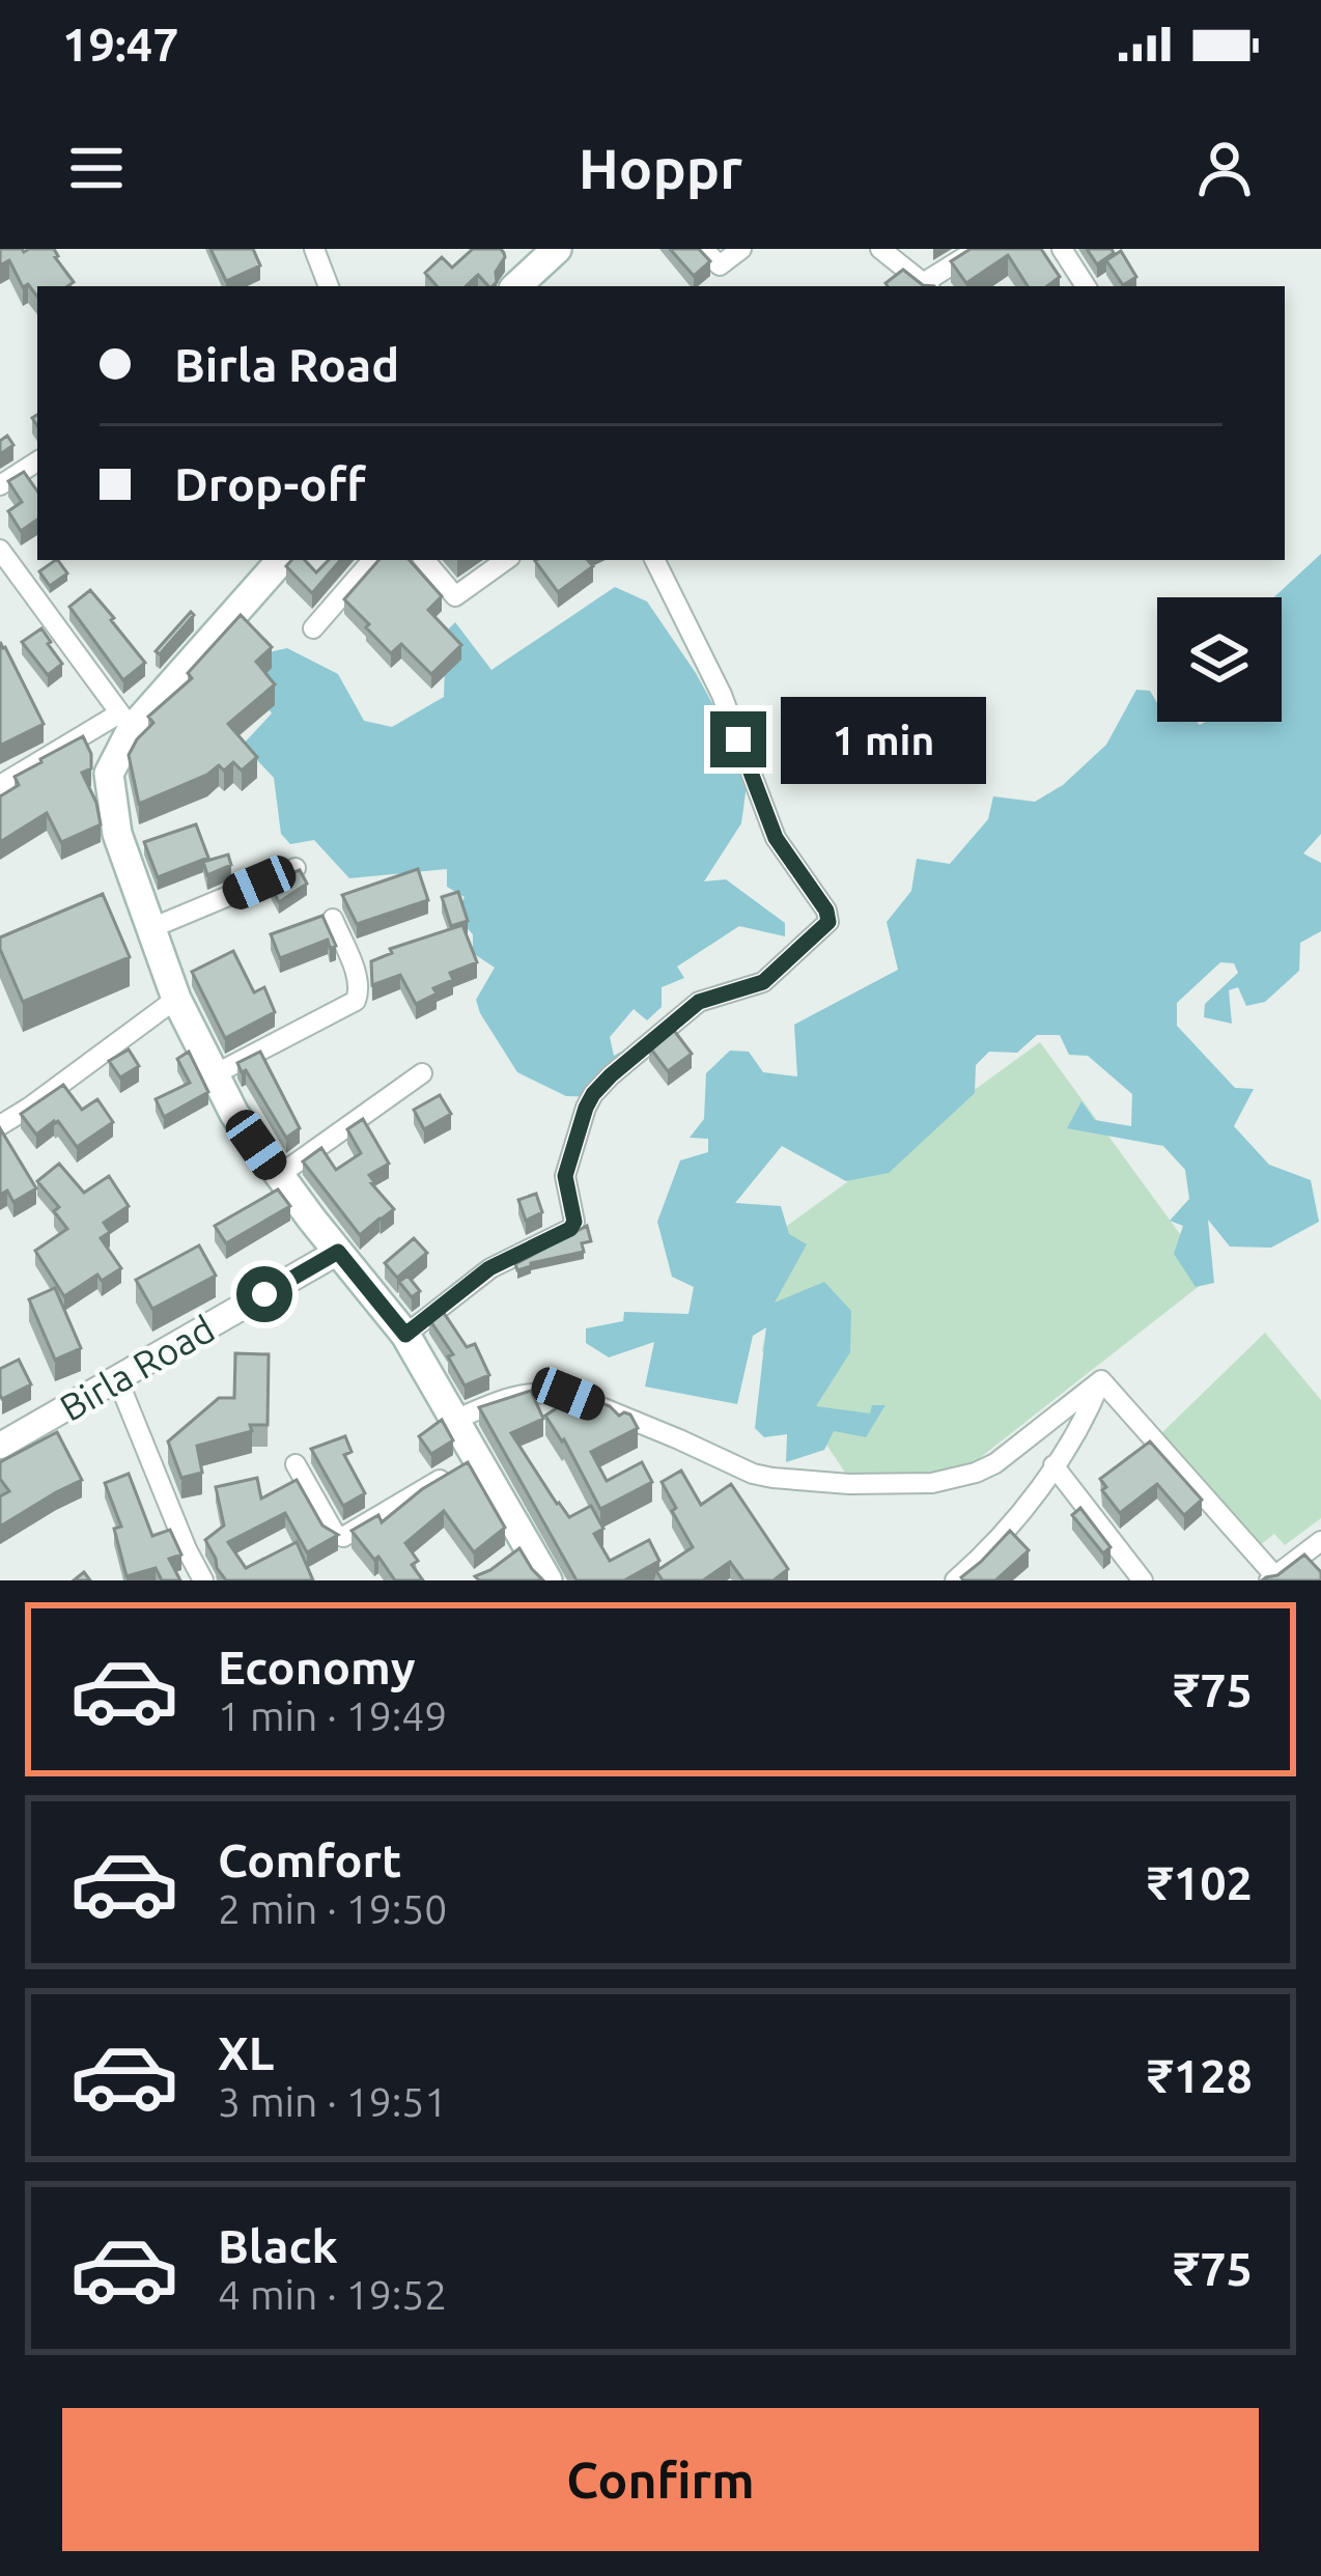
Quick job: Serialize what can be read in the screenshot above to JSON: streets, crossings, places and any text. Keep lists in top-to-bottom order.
{
  "streets": {
    "street": ["Birla Road"]
  },
  "page": {
    "status": "19:47",
    "header": "Hoppr",
    "banner": ["Birla Road", "Drop-off"],
    "bubble": "1 min",
    "list": [
      {
        "name": "Economy",
        "note": "1 min · 19:49",
        "value": "₹75"
      },
      {
        "name": "Comfort",
        "note": "2 min · 19:50",
        "value": "₹102"
      },
      {
        "name": "XL",
        "note": "3 min · 19:51",
        "value": "₹128"
      },
      {
        "name": "Black",
        "note": "4 min · 19:52",
        "value": "₹75"
      }
    ],
    "buttons": "Confirm"
  }
}
